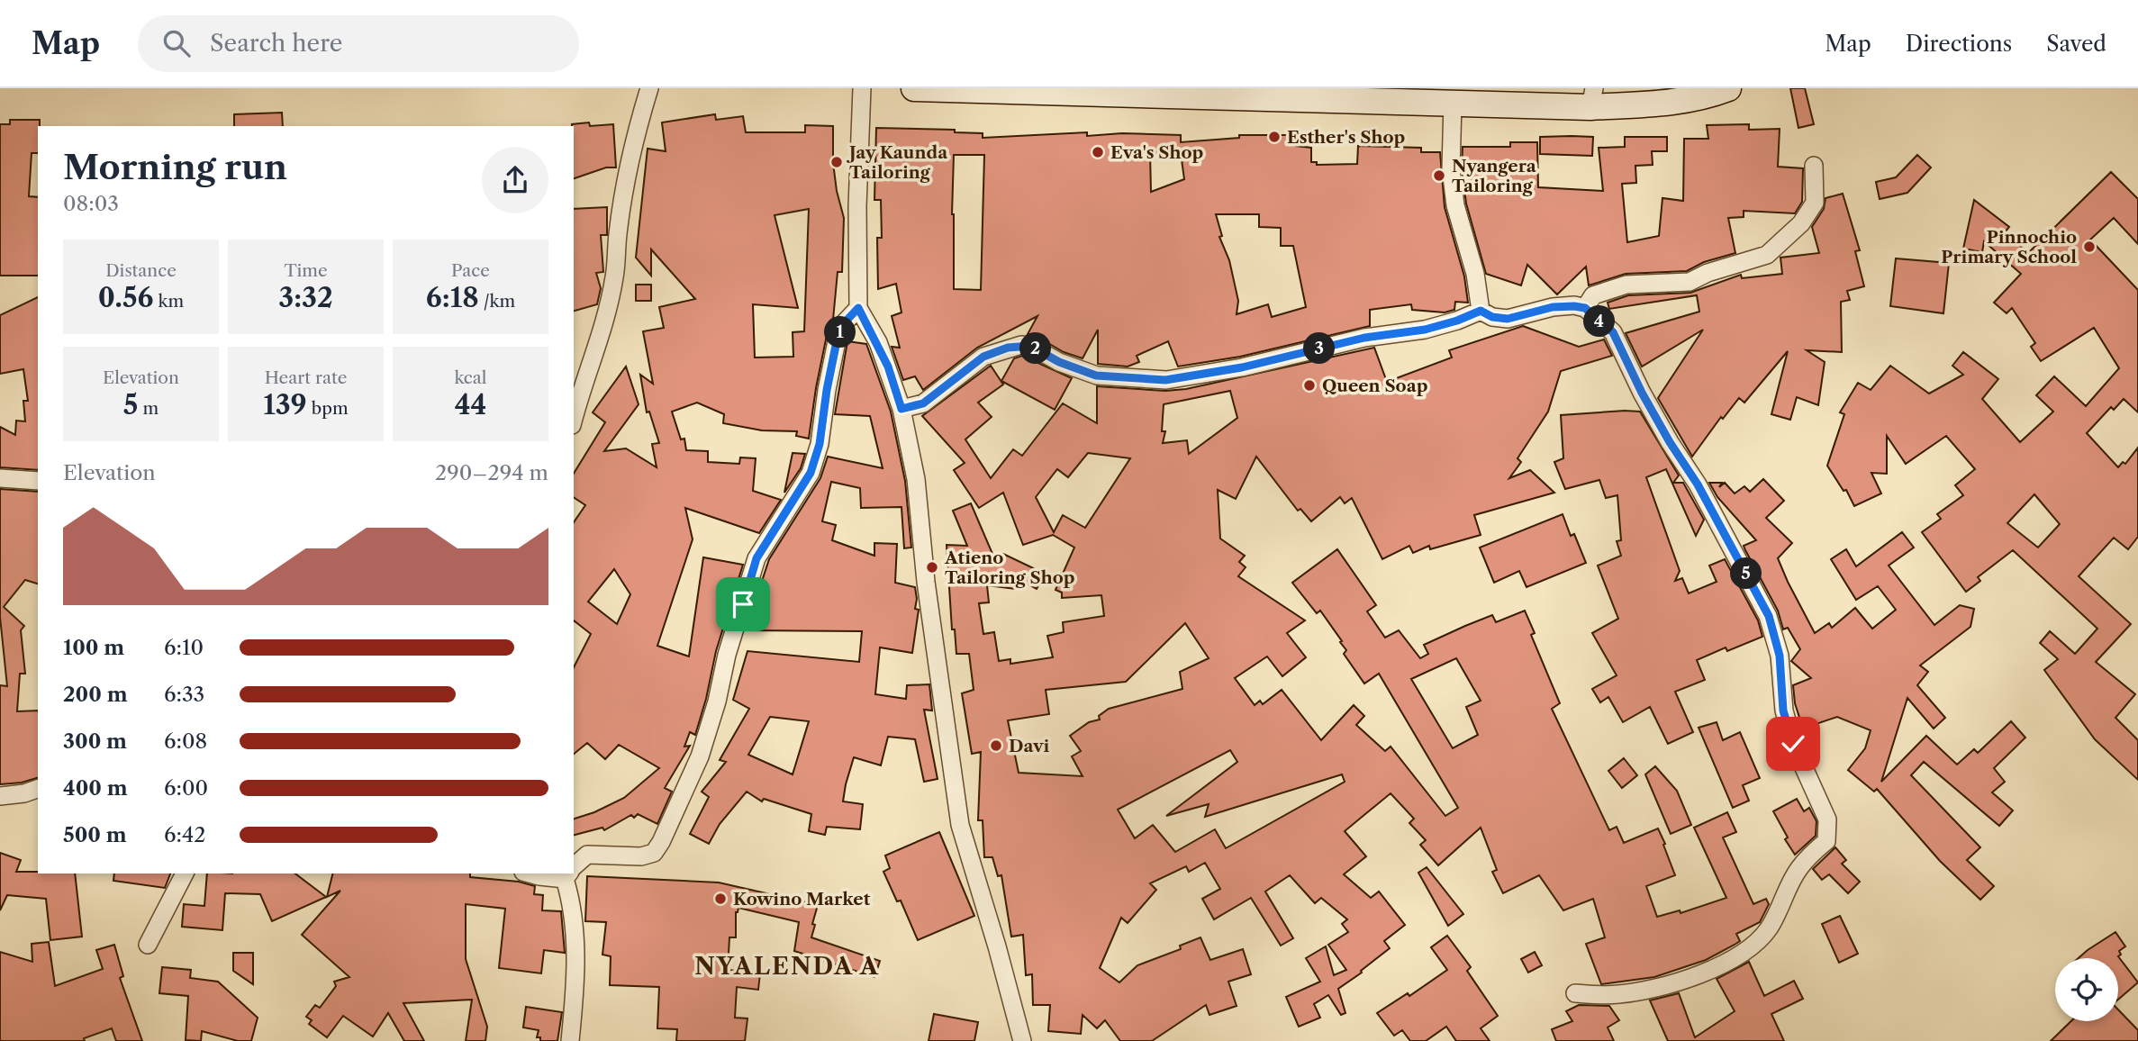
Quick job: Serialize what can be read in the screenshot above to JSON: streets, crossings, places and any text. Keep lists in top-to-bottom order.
{
  "districts": ["NYALENDA A"],
  "places": [
    "Esther's Shop",
    "Eva's Shop",
    "Jay Kaunda Tailoring",
    "Nyangera Tailoring",
    "Pinnochio Primary School",
    "Queen Soap",
    "Atieno Tailoring Shop",
    "Davi",
    "Kowino Market"
  ],
  "page": {
    "header": "Map",
    "search": "Search here",
    "nav": ["Map", "Directions", "Saved"],
    "heading": ["Morning run", "08:03"],
    "stats": [
      ["Distance", "0.56 km"],
      ["Time", "3:32"],
      ["Pace", "6:18 /km"],
      ["Elevation", "5 m"],
      ["Heart rate", "139 bpm"],
      ["kcal", "44"]
    ],
    "pins": [
      "4",
      "1",
      "2",
      "3",
      "5"
    ],
    "chart": ["Elevation", "290–294 m"],
    "list": [
      {
        "name": "100 m",
        "note": "6:10"
      },
      {
        "name": "200 m",
        "note": "6:33"
      },
      {
        "name": "300 m",
        "note": "6:08"
      },
      {
        "name": "400 m",
        "note": "6:00"
      },
      {
        "name": "500 m",
        "note": "6:42"
      }
    ]
  }
}
